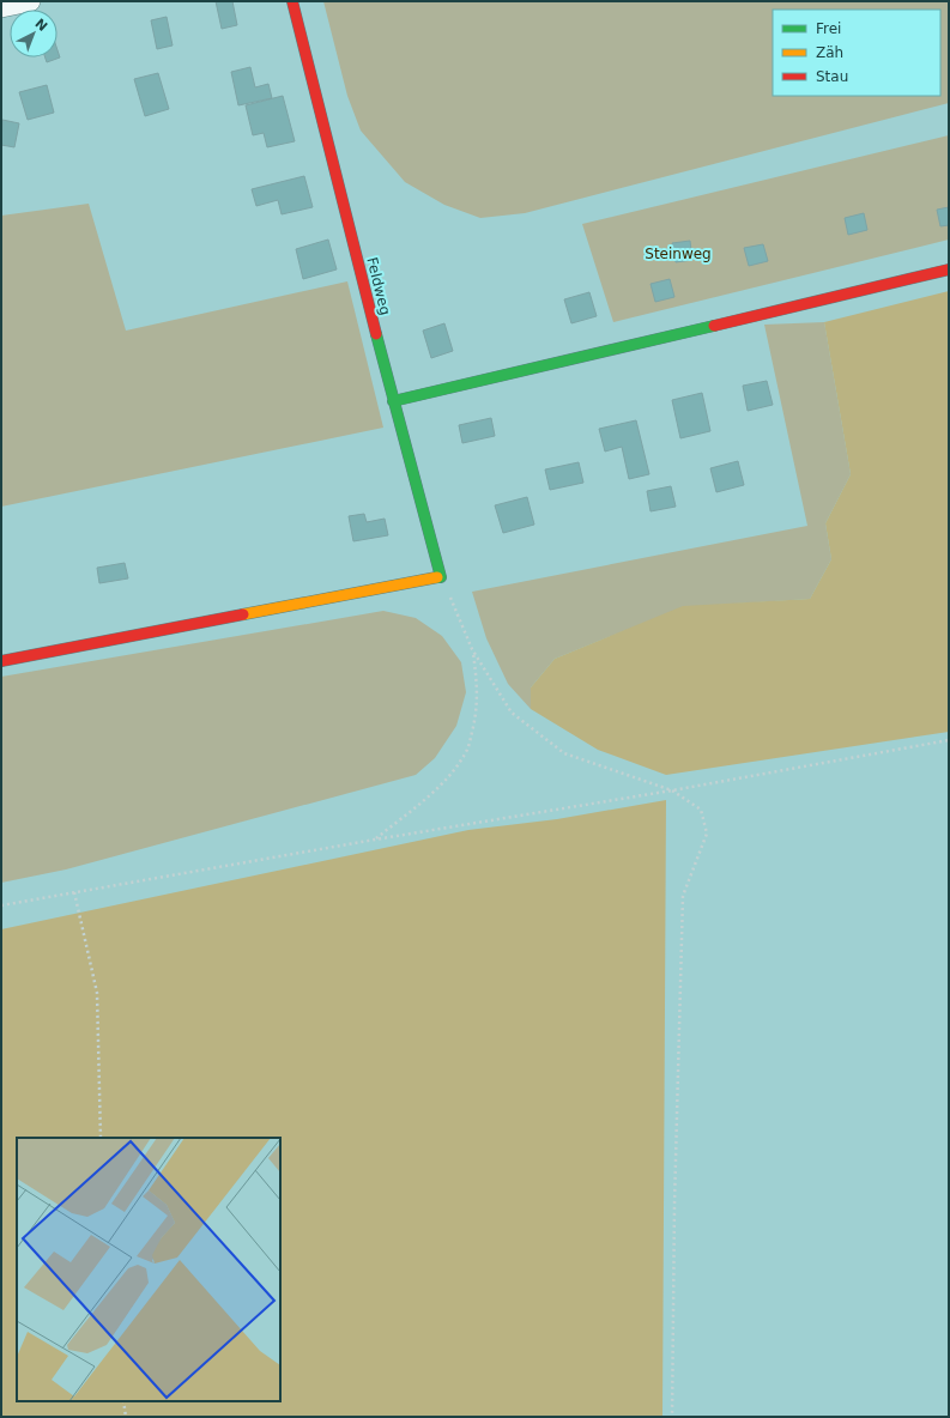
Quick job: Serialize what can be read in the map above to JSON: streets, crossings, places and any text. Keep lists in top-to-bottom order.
{
  "streets": {
    "street": ["Feldweg"]
  },
  "parks": ["Steinweg"],
  "legend": ["Frei", "Zäh", "Stau"],
  "north": "top right"
}
